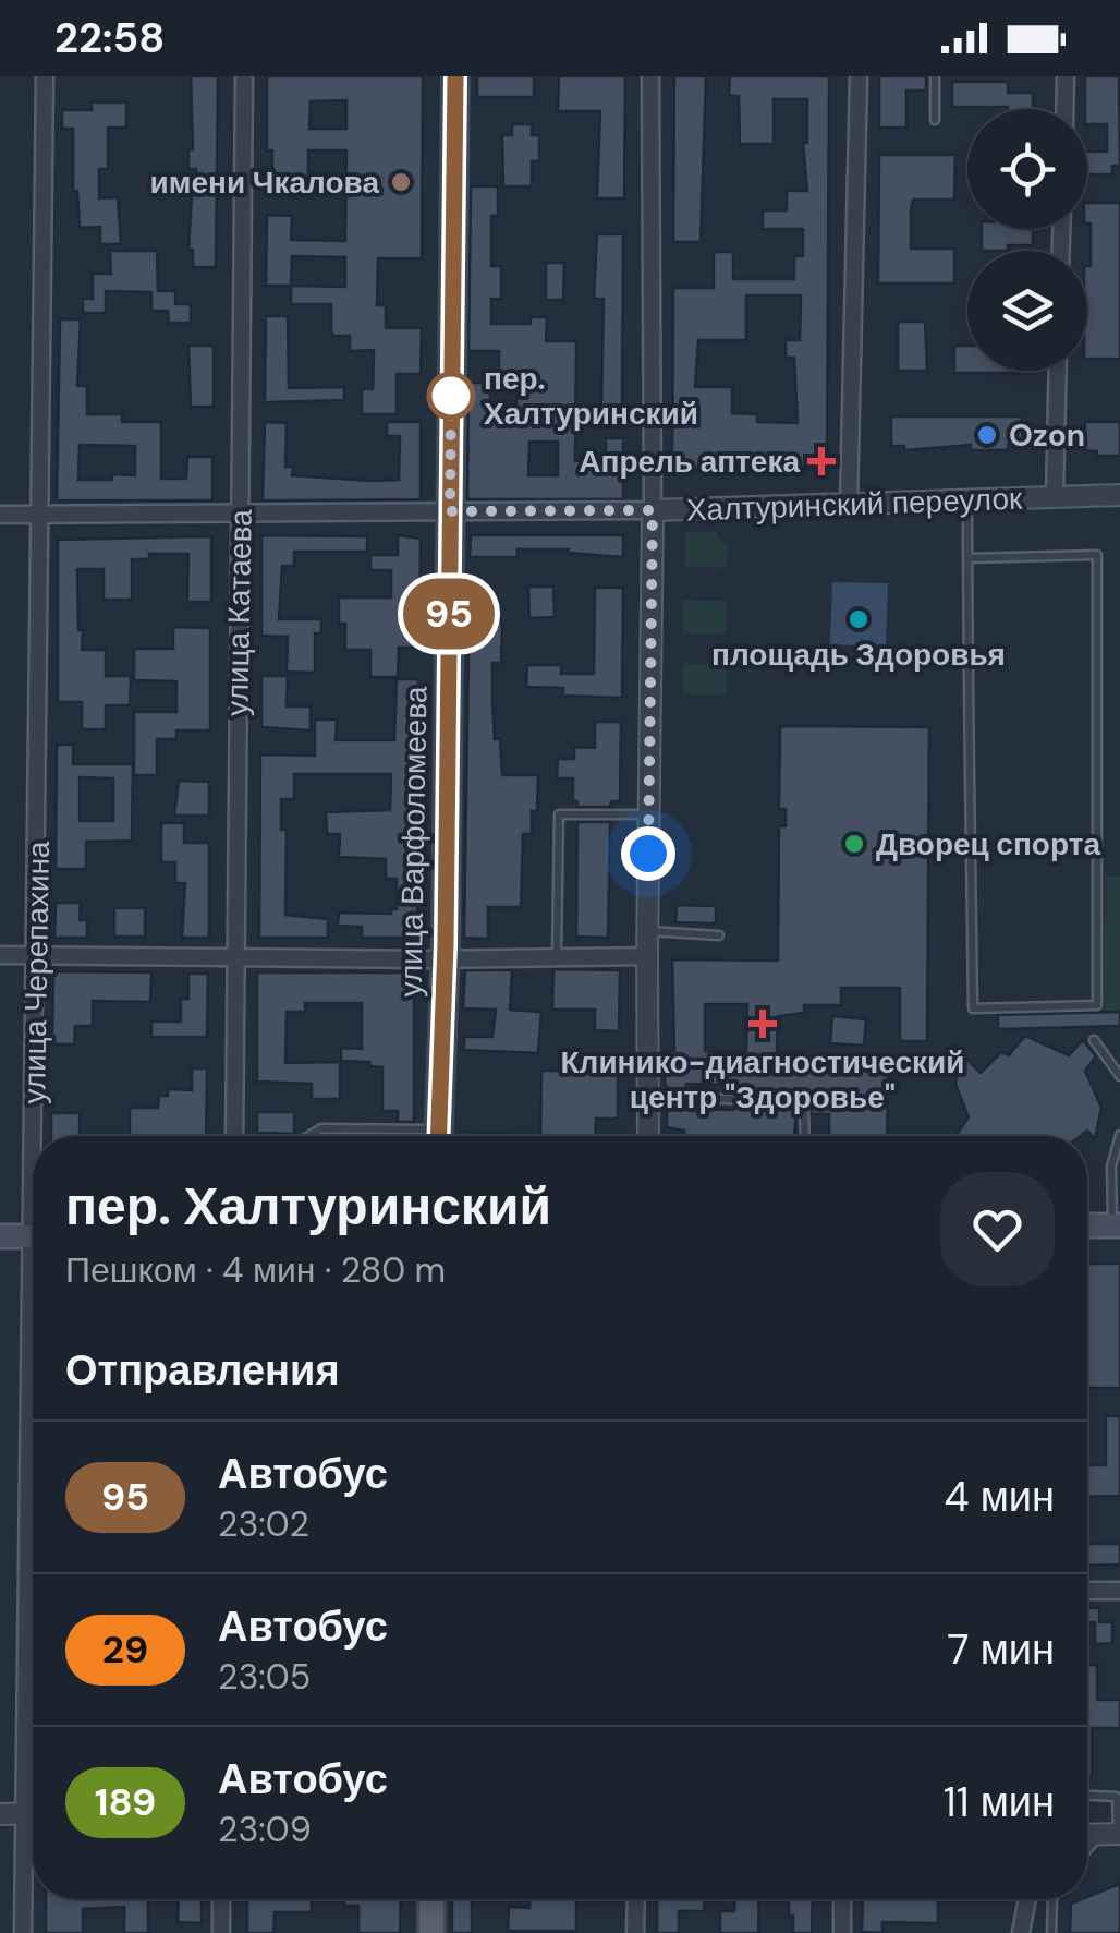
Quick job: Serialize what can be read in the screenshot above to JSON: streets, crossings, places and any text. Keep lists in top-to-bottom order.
{
  "streets": {
    "main road": ["улица Варфоломеева"],
    "street": ["Халтуринский переулок", "улица Катаева", "улица Черепахина"]
  },
  "crossings": [
    ["Халтуринский переулок", "улица Катаева"],
    ["Халтуринский переулок", "улица Варфоломеева"],
    ["Халтуринский переулок", "улица Черепахина"]
  ],
  "places": {
    "other": [
      "имени Чкалова",
      "пер. Халтуринский",
      "Ozon",
      "площадь Здоровья",
      "Дворец спорта"
    ],
    "health": ["Апрель аптека", "Клинико-диагностический центр \"Здоровье\""]
  },
  "lines": ["bus line 95"],
  "page": {
    "status": "22:58",
    "on_map": "95",
    "heading": [
      ["пер. Халтуринский", "Пешком · 4 мин · 280 m"],
      "Отправления"
    ],
    "list": [
      {
        "mark": "95",
        "name": "Автобус",
        "note": "23:02",
        "value": "4 мин"
      },
      {
        "mark": "29",
        "name": "Автобус",
        "note": "23:05",
        "value": "7 мин"
      },
      {
        "mark": "189",
        "name": "Автобус",
        "note": "23:09",
        "value": "11 мин"
      }
    ]
  }
}
